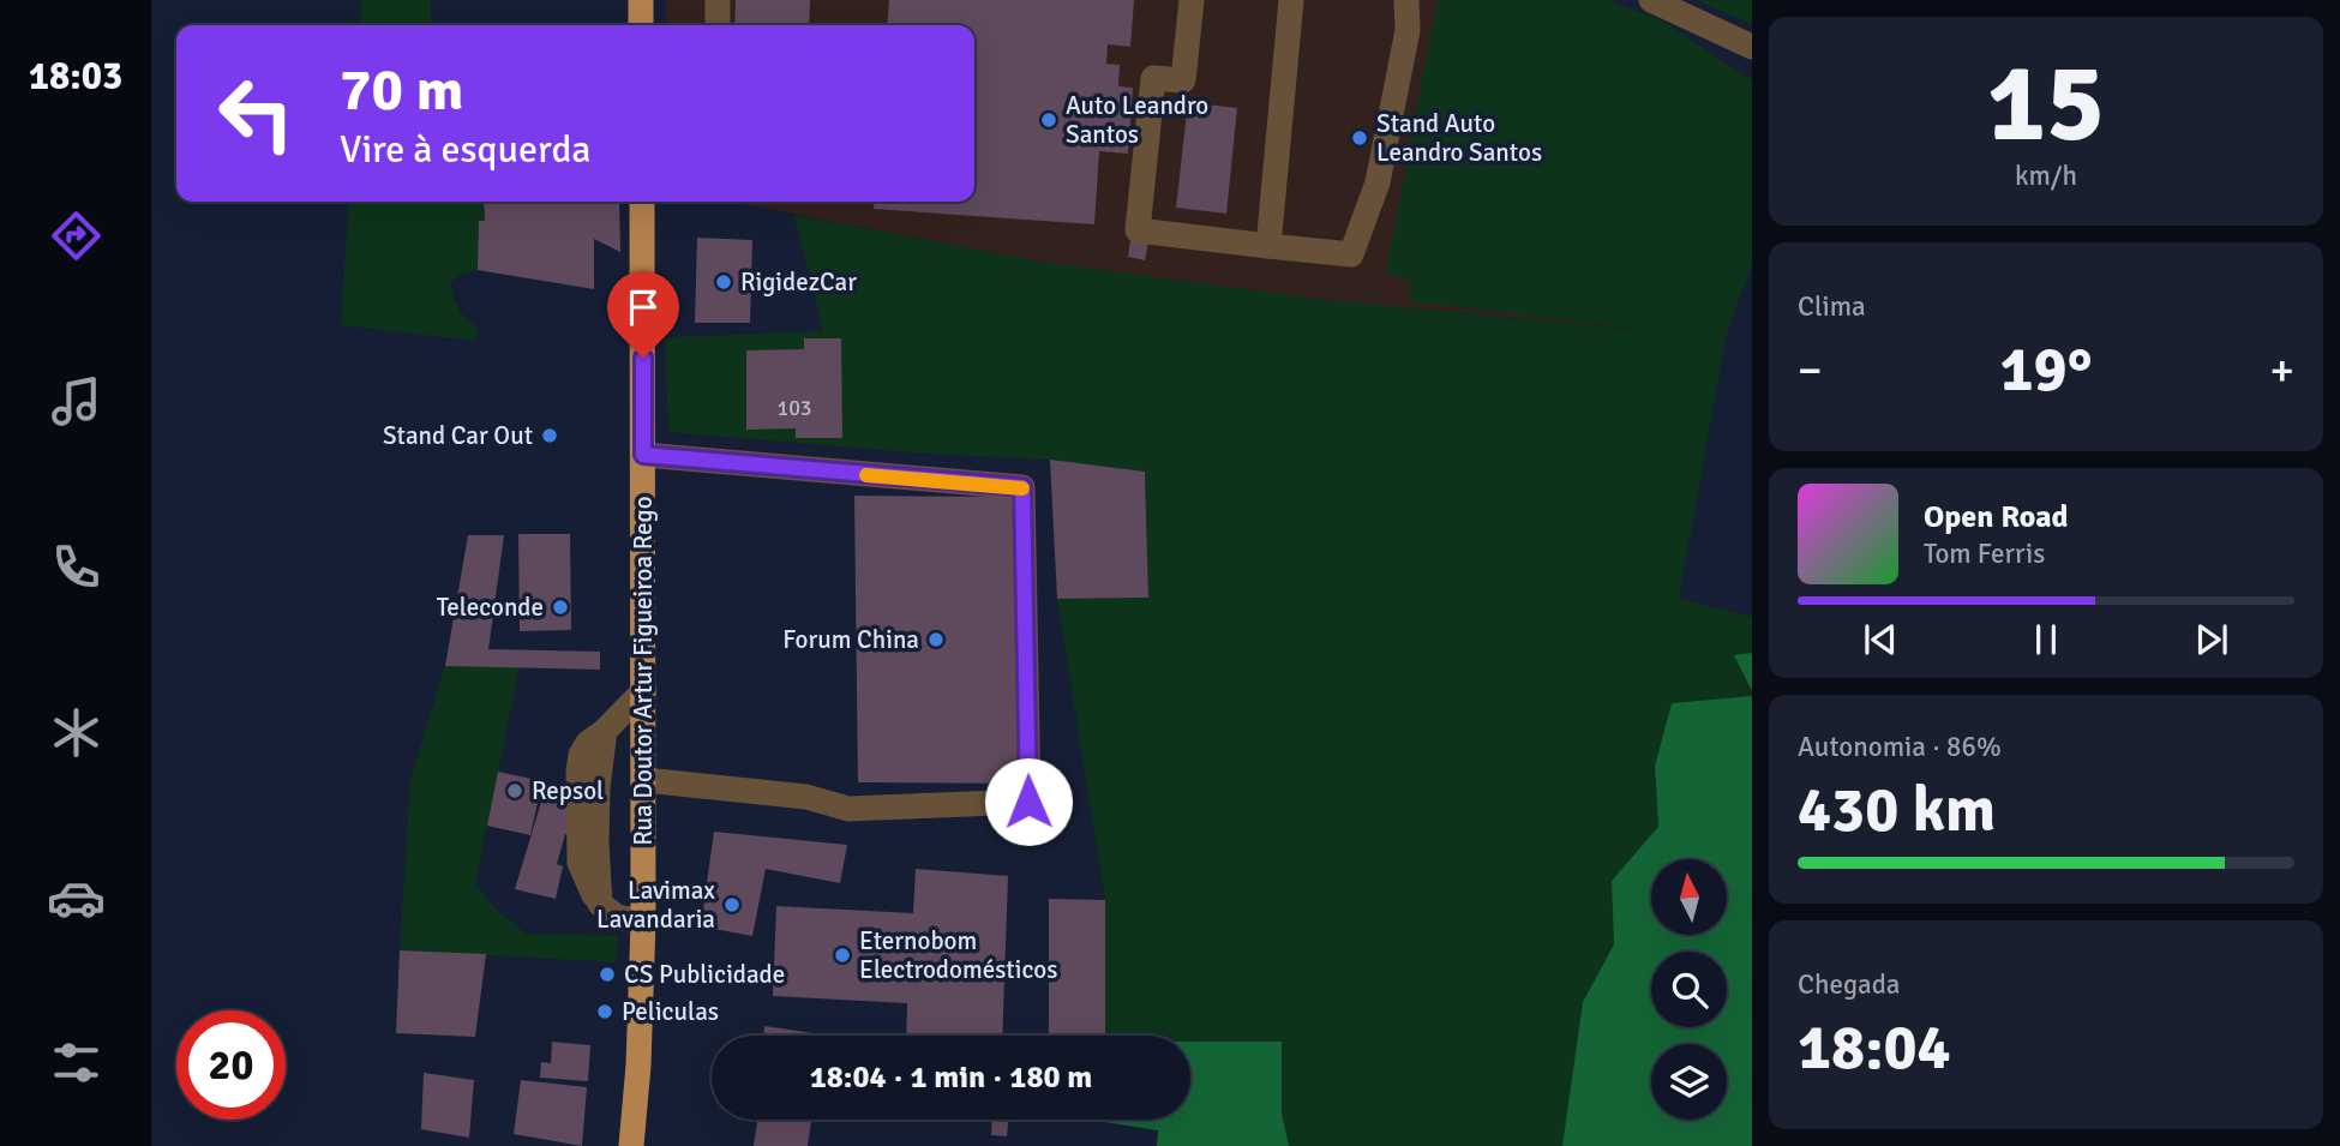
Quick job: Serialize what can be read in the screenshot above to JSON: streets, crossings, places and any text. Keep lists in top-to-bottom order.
{
  "streets": {
    "main road": ["Rua Doutor Artur Figueiroa Rego"]
  },
  "places": [
    "Auto Leandro Santos",
    "Stand Auto Leandro Santos",
    "RigidezCar",
    "Stand Car Out",
    "Teleconde",
    "Forum China",
    "Repsol",
    "Lavimax Lavandaria",
    "Eternobom Electrodomésticos",
    "CS Publicidade",
    "Peliculas"
  ],
  "house_numbers": ["103"],
  "north": "top",
  "page": {
    "tabs": "18:03",
    "tile": [
      ["15", "km/h"],
      "Clima",
      ["Autonomia · 86%", "430 km"],
      ["Chegada", "18:04"]
    ],
    "turn": ["70 m", "Vire à esquerda"],
    "heat": ["−", "19°", "+"],
    "song": ["Open Road", "Tom Ferris"],
    "limit": "20",
    "trip": "18:04 · 1 min · 180 m"
  }
}
